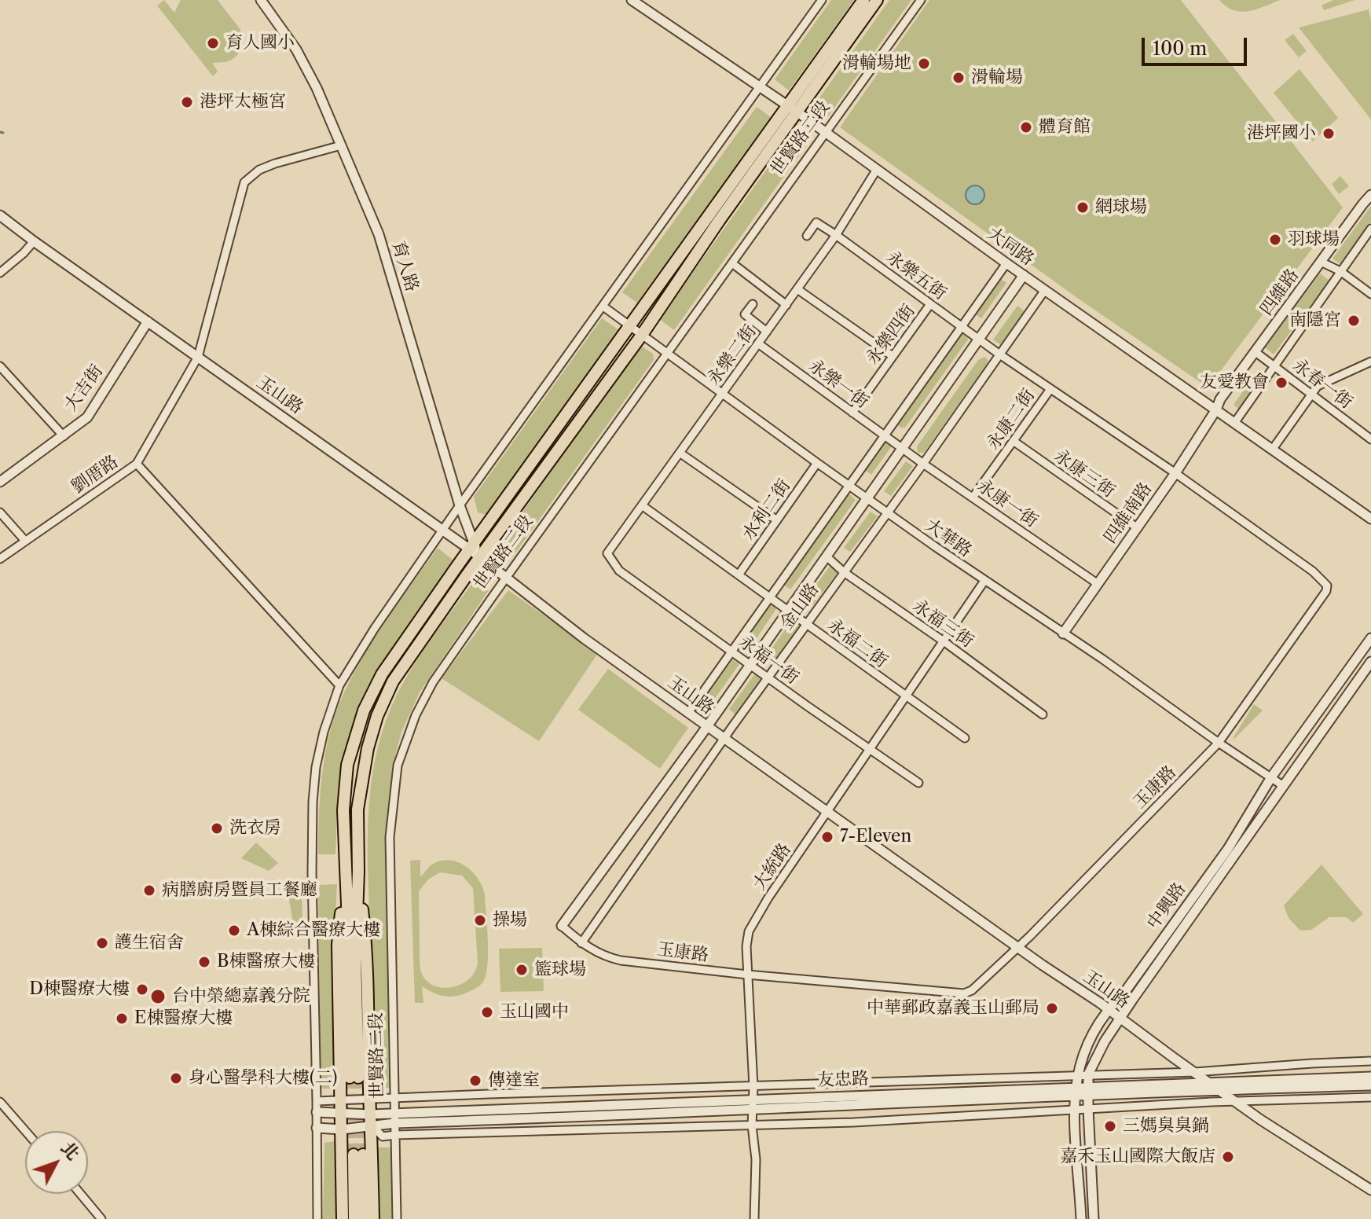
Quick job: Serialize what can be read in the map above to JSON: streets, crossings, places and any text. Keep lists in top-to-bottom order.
{
  "streets": {
    "main road": ["世賢路二段"],
    "street": [
      "大同路",
      "育人路",
      "永樂五街",
      "四維路",
      "永樂四街",
      "永樂二街",
      "永樂一街",
      "永春一街",
      "大吉街",
      "玉山路",
      "永康二街",
      "永康三街",
      "劉厝路",
      "永康一街",
      "水利二街",
      "四維南路",
      "大華路",
      "金山路",
      "永福三街",
      "永福二街",
      "永福一街",
      "玉康路",
      "大統路",
      "中興路",
      "友忠路"
    ]
  },
  "crossings": [
    ["世賢路二段", "大同路"],
    ["世賢路二段", "育人路"],
    ["世賢路二段", "玉山路"],
    ["世賢路二段", "大華路"],
    ["世賢路二段", "友忠路"],
    ["大同路", "四維路"],
    ["大同路", "永樂二街"],
    ["大同路", "四維南路"],
    ["大同路", "金山路"],
    ["育人路", "玉山路"],
    ["育人路", "劉厝路"],
    ["永樂五街", "永樂四街"],
    ["永樂五街", "永樂二街"],
    ["永樂五街", "金山路"],
    ["永樂五街", "玉康路"],
    ["四維路", "永春一街"],
    ["四維路", "四維南路"],
    ["永樂四街", "永樂一街"],
    ["永樂二街", "永樂一街"],
    ["永樂二街", "大華路"],
    ["永樂二街", "永福二街"],
    ["永樂二街", "永福一街"],
    ["永樂一街", "永康一街"],
    ["永樂一街", "金山路"],
    ["大吉街", "玉山路"],
    ["玉山路", "劉厝路"],
    ["玉山路", "金山路"],
    ["玉山路", "玉康路"],
    ["玉山路", "大統路"],
    ["玉山路", "中興路"],
    ["玉山路", "友忠路"],
    ["永康二街", "永康三街"],
    ["永康二街", "永康一街"],
    ["永康二街", "玉康路"],
    ["永康三街", "四維南路"],
    ["永康一街", "四維南路"],
    ["永康一街", "金山路"],
    ["水利二街", "大華路"],
    ["水利二街", "永福二街"],
    ["四維南路", "大華路"],
    ["四維南路", "玉康路"],
    ["大華路", "金山路"],
    ["大華路", "玉康路"],
    ["大華路", "大統路"],
    ["大華路", "中興路"],
    ["金山路", "永福三街"],
    ["金山路", "永福二街"],
    ["金山路", "永福一街"],
    ["金山路", "玉康路"],
    ["永福三街", "大統路"],
    ["永福二街", "大統路"],
    ["永福一街", "大統路"],
    ["玉康路", "大統路"],
    ["大統路", "友忠路"],
    ["中興路", "友忠路"]
  ],
  "places": [
    "育人國小",
    "滑輪場地",
    "滑輪場",
    "港坪太極宮",
    "體育館",
    "港坪國小",
    "網球場",
    "羽球場",
    "南隱宮",
    "友愛教會",
    "洗衣房",
    "7-Eleven",
    "病膳廚房暨員工餐廳",
    "操場",
    "A棟綜合醫療大樓",
    "護生宿舍",
    "B棟醫療大樓",
    "籃球場",
    "D棟醫療大樓",
    "台中榮總嘉義分院",
    "中華郵政嘉義玉山郵局",
    "玉山國中",
    "E棟醫療大樓",
    "身心醫學科大樓(二)",
    "傳達室",
    "三媽臭臭鍋",
    "嘉禾玉山國際大飯店"
  ],
  "scale_bar": "100 m",
  "north": "top right"
}
